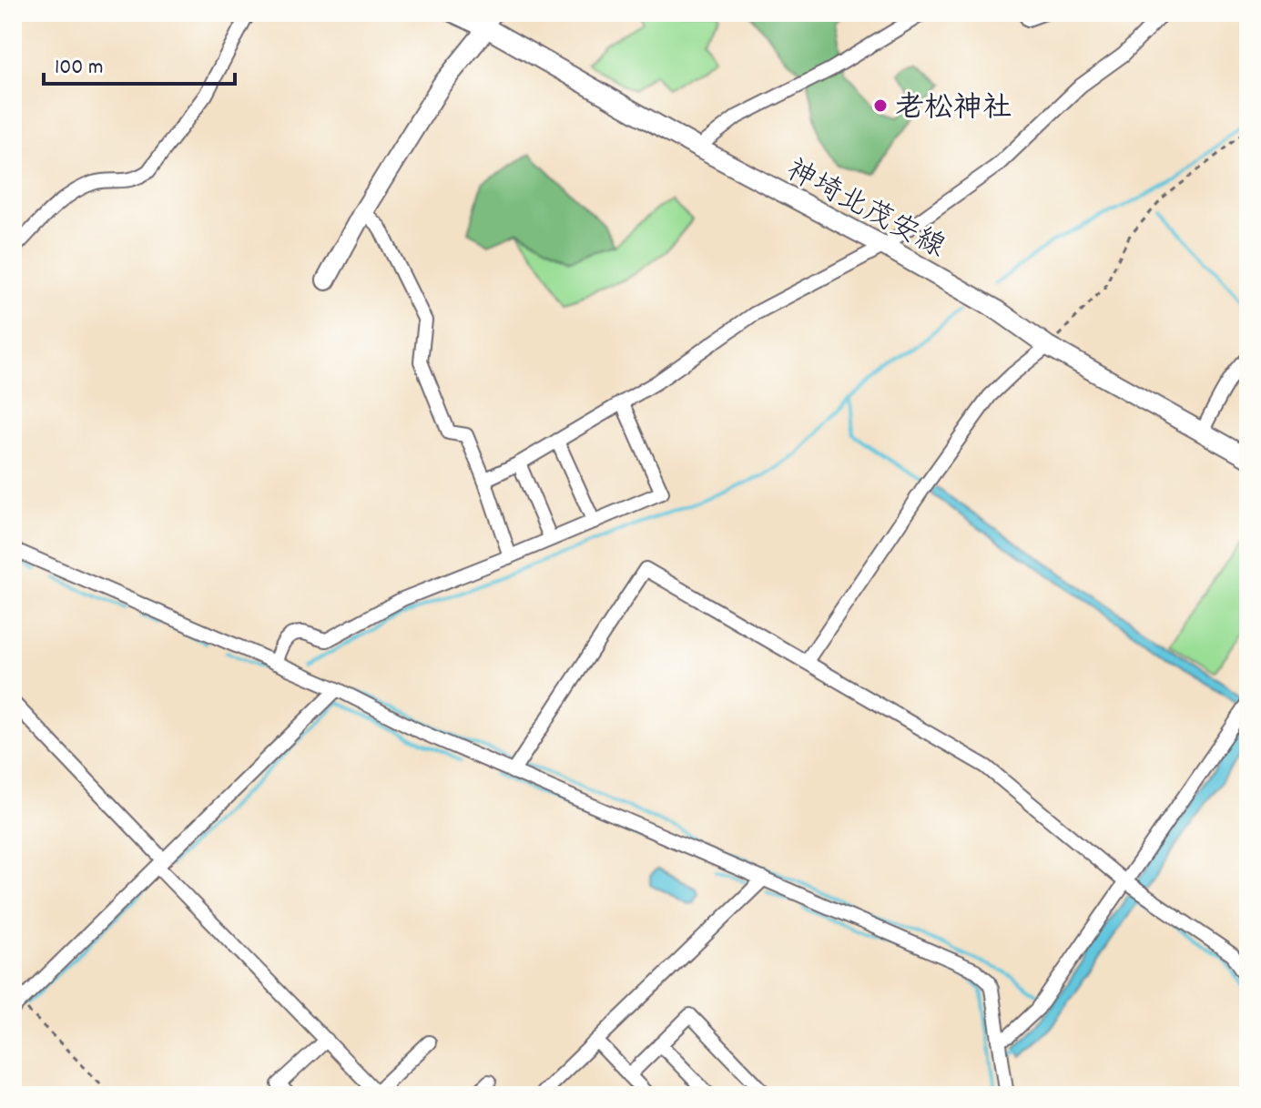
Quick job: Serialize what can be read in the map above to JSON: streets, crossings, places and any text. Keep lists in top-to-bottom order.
{
  "streets": {
    "main road": ["神埼北茂安線"]
  },
  "places": ["老松神社"],
  "scale_bar": "100 m"
}
